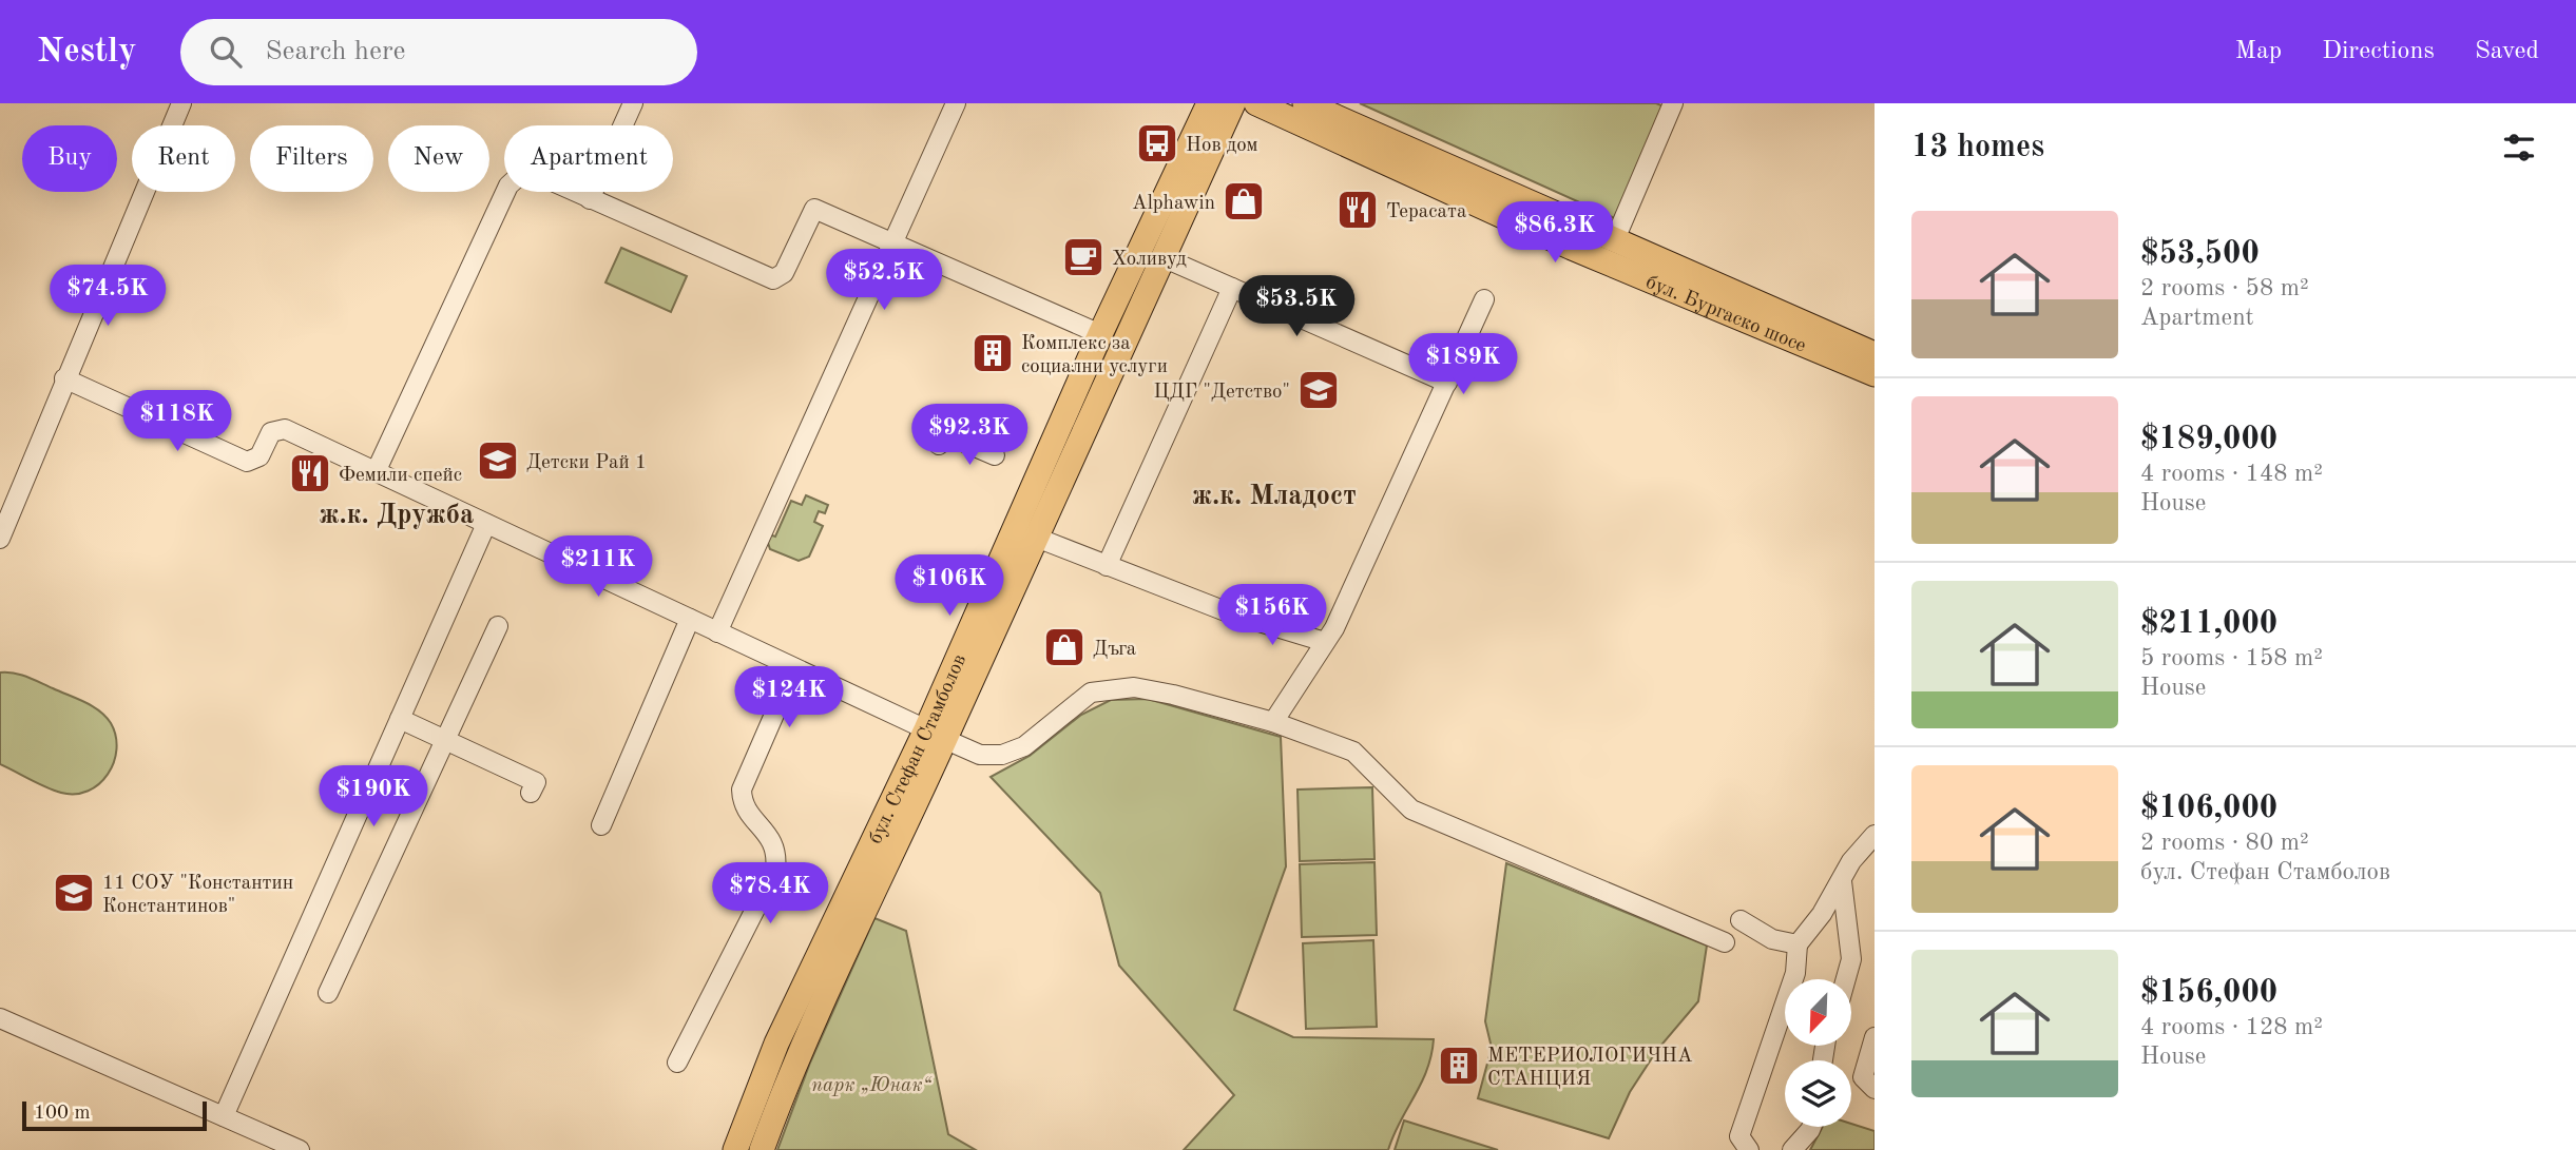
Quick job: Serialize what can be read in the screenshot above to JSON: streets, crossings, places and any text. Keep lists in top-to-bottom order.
{
  "streets": {
    "main road": ["бул. Бургаско шосе", "бул. Стефан Стамболов"]
  },
  "districts": ["ж.к. Младост", "ж.к. Дружба"],
  "parks": ["парк „Юнак“"],
  "places": {
    "bus stop": ["Нов дом"],
    "shop": ["Alphawin", "Дъга"],
    "restaurant": ["Терасата", "Фемили спейс"],
    "cafe": ["Холивуд"],
    "building": ["Комплекс за социални услуги", "МЕТЕРИОЛОГИЧНА СТАНЦИЯ"],
    "school or university": ["ЦДГ \"Детство\"", "Детски Рай 1", "11 СОУ \"Константин Константинов\""]
  },
  "scale_bar": "100 m",
  "north": "bottom left",
  "page": {
    "header": "Nestly",
    "search": "Search here",
    "nav": ["Map", "Directions", "Saved"],
    "heading": "13 homes",
    "chip": [
      "Buy",
      "Rent",
      "Filters",
      "New",
      "Apartment"
    ],
    "list": [
      {
        "name": "$53,500",
        "note": "2 rooms · 58 m² · Apartment"
      },
      {
        "name": "$189,000",
        "note": "4 rooms · 148 m² · House"
      },
      {
        "name": "$211,000",
        "note": "5 rooms · 158 m² · House"
      },
      {
        "name": "$106,000",
        "note": "2 rooms · 80 m² · бул. Стефан Стамболов"
      },
      {
        "name": "$156,000",
        "note": "4 rooms · 128 m² · House"
      }
    ],
    "price": [
      "$86.3K",
      "$52.5K",
      "$74.5K",
      "$53.5K",
      "$189K",
      "$118K",
      "$92.3K",
      "$211K",
      "$106K",
      "$156K",
      "$124K",
      "$190K",
      "$78.4K"
    ],
    "scale": "100 m"
  }
}
